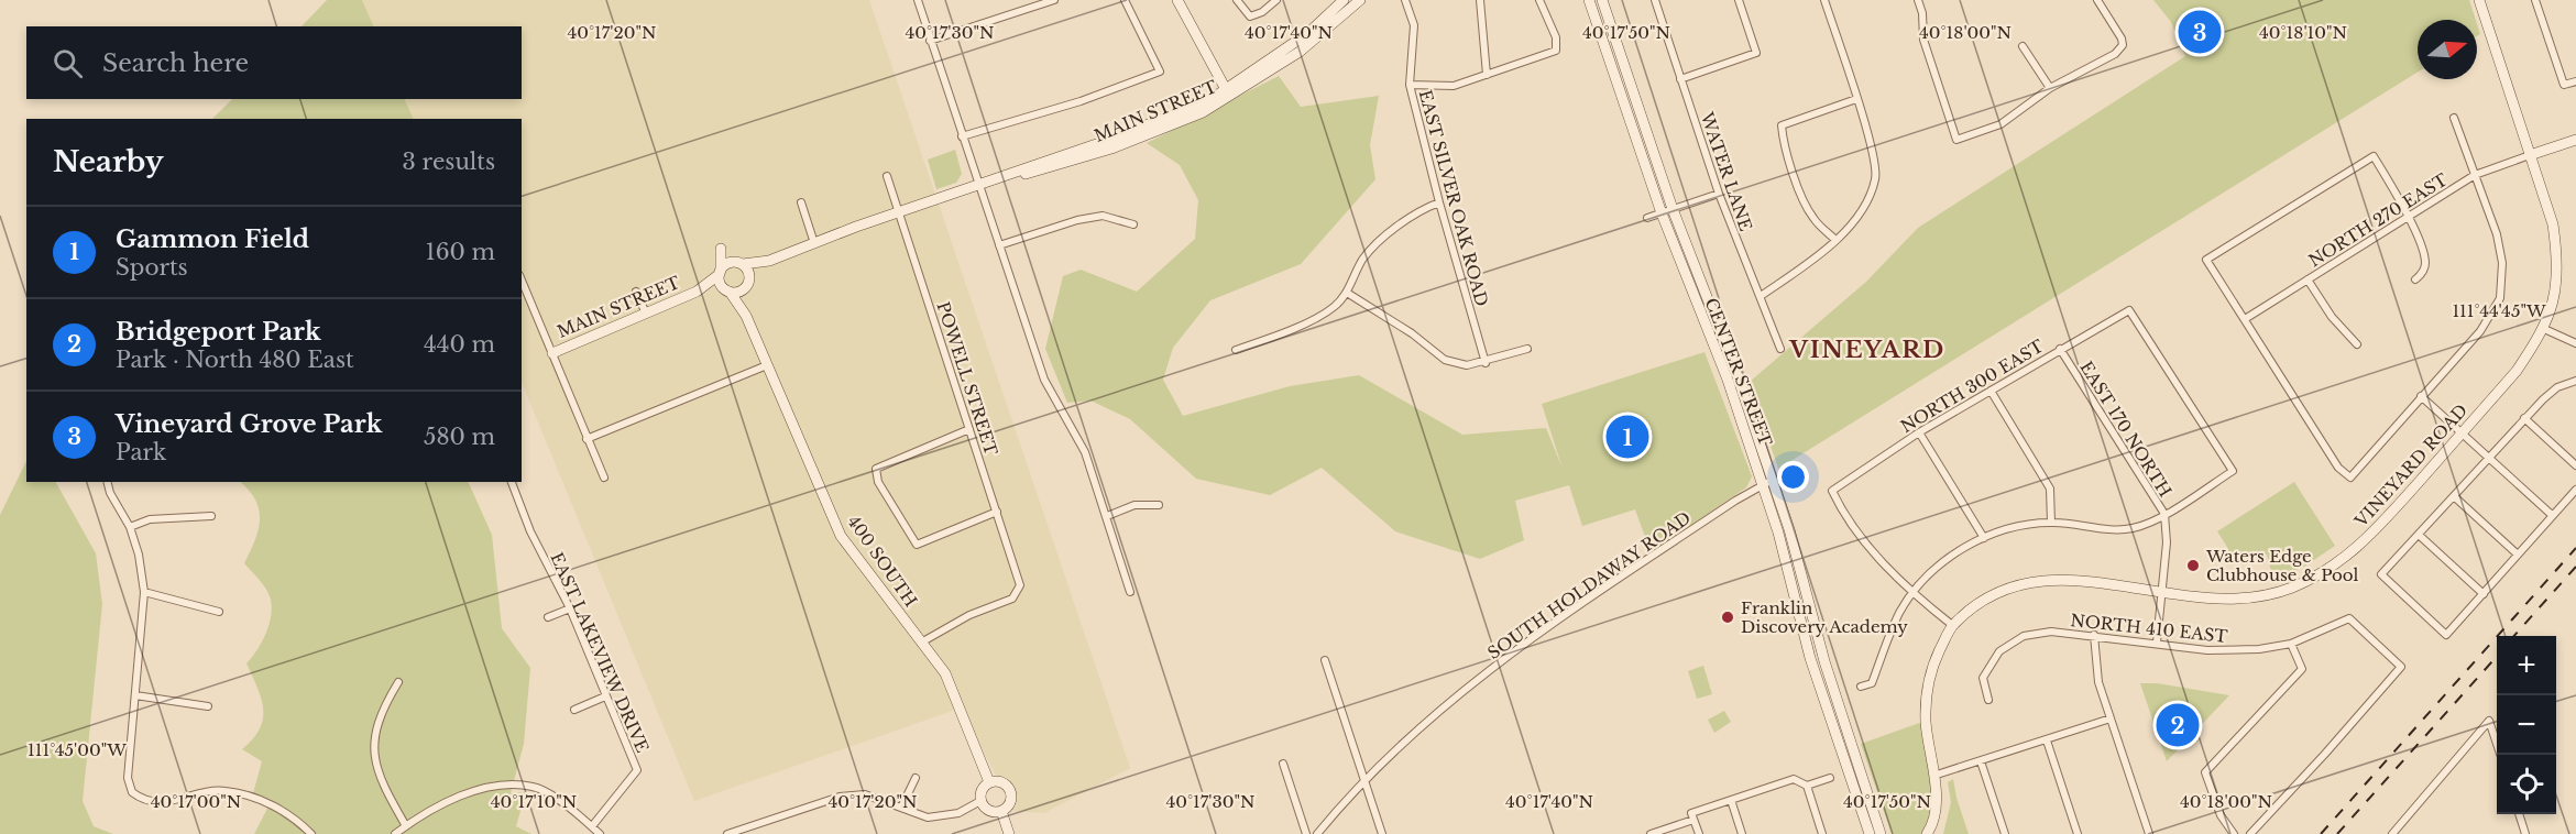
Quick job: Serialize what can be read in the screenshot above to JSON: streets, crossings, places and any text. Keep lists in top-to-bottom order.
{
  "streets": {
    "street": [
      "MAIN STREET",
      "WATER LANE",
      "EAST SILVER OAK ROAD",
      "NORTH 270 EAST",
      "CENTER STREET",
      "POWELL STREET",
      "NORTH 300 EAST",
      "EAST 170 NORTH",
      "VINEYARD ROAD",
      "400 SOUTH",
      "SOUTH HOLDAWAY ROAD",
      "NORTH 410 EAST",
      "EAST LAKEVIEW DRIVE"
    ]
  },
  "crossings": [
    ["MAIN STREET", "POWELL STREET"],
    ["MAIN STREET", "400 SOUTH"],
    ["NORTH 270 EAST", "VINEYARD ROAD"],
    ["CENTER STREET", "SOUTH HOLDAWAY ROAD"],
    ["POWELL STREET", "400 SOUTH"],
    ["NORTH 300 EAST", "EAST 170 NORTH"],
    ["EAST 170 NORTH", "VINEYARD ROAD"],
    ["EAST 170 NORTH", "NORTH 410 EAST"]
  ],
  "districts": ["VINEYARD"],
  "places": ["Waters Edge Clubhouse & Pool", "Franklin Discovery Academy"],
  "north": "right",
  "page": {
    "pins": ["3", "1", "2"],
    "search": "Search here",
    "heading": ["Nearby", "3 results"],
    "list": [
      {
        "mark": "1",
        "name": "Gammon Field",
        "note": "Sports",
        "value": "160 m"
      },
      {
        "mark": "2",
        "name": "Bridgeport Park",
        "note": "Park · North 480 East",
        "value": "440 m"
      },
      {
        "mark": "3",
        "name": "Vineyard Grove Park",
        "note": "Park",
        "value": "580 m"
      }
    ],
    "map_buttons": ["+", "−"]
  },
  "coordinates": [
    "40°17'20\"N",
    "40°17'30\"N",
    "40°17'40\"N",
    "40°17'50\"N",
    "40°18'00\"N",
    "40°18'10\"N",
    "111°44'45\"W",
    "111°45'00\"W",
    "40°17'00\"N",
    "40°17'10\"N"
  ]
}
